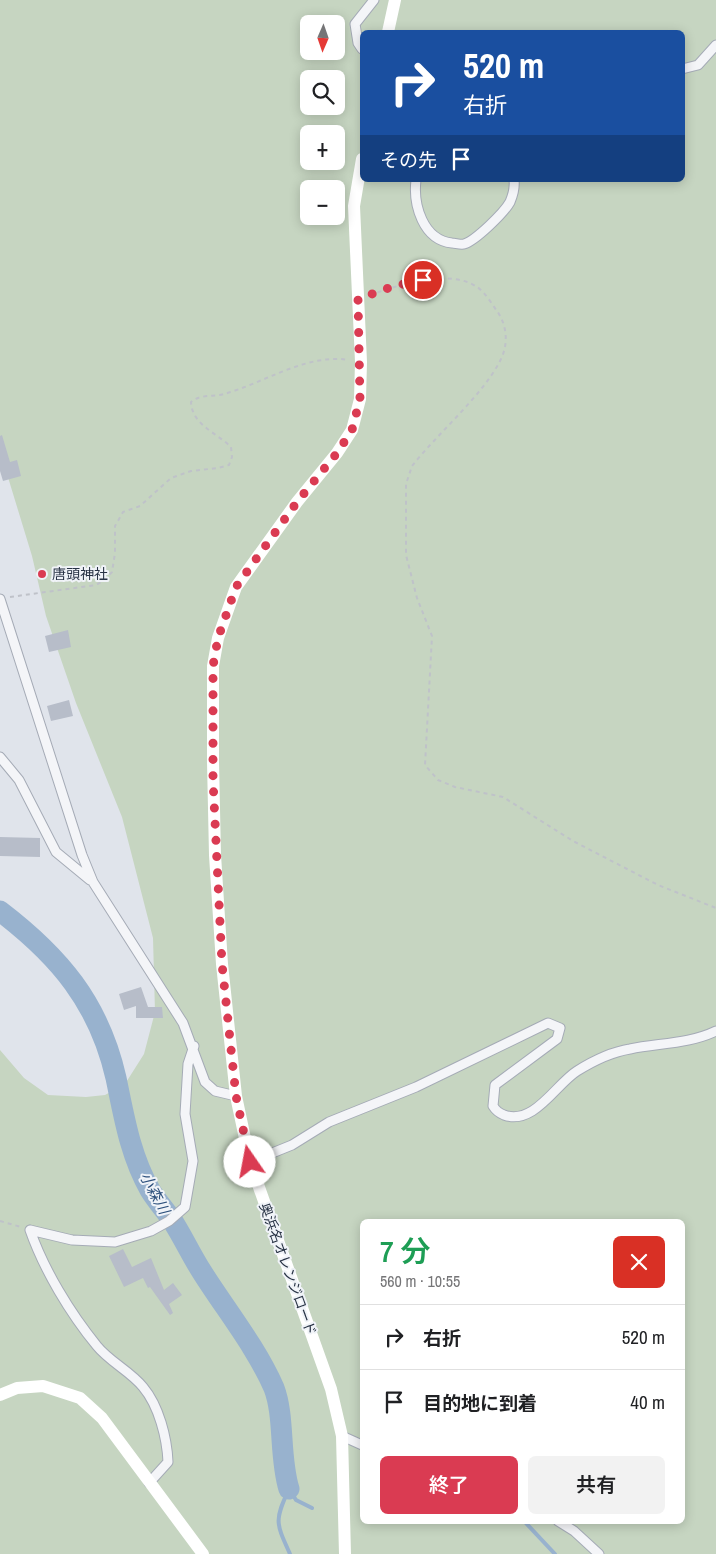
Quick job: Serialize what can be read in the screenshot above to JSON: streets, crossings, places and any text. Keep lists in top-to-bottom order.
{
  "streets": {
    "street": ["奥浜名オレンジロード"]
  },
  "water": ["小森川"],
  "places": ["唐頭神社"],
  "north": "bottom",
  "page": {
    "map_buttons": ["+", "−"],
    "turn": ["520 m", "右折"],
    "then": "その先",
    "heading": ["7 分", "560 m · 10:55"],
    "list": [
      {
        "name": "右折",
        "value": "520 m"
      },
      {
        "name": "目的地に到着",
        "value": "40 m"
      }
    ],
    "buttons": ["終了", "共有"]
  }
}
